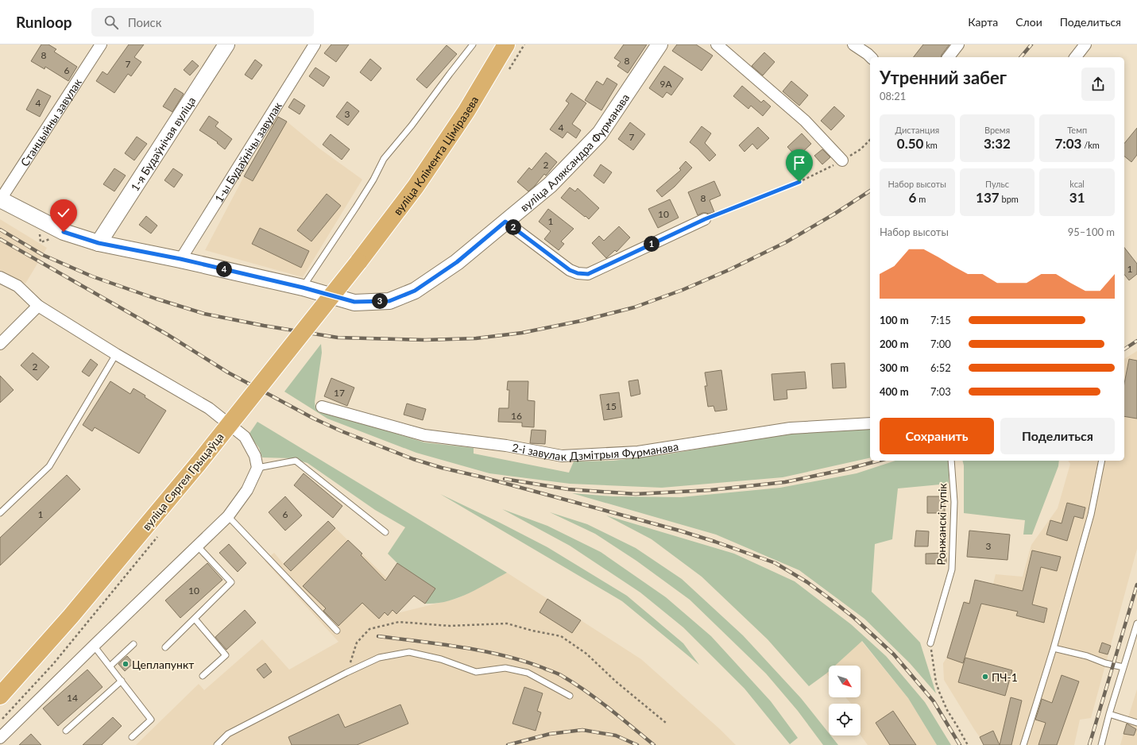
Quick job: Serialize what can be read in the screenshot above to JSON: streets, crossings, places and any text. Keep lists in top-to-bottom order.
{
  "streets": {
    "main road": ["вуліца Клімента Ціміразева", "вуліца Сяргея Грыцаўца"],
    "street": [
      "Станцыйны завулак",
      "1-я Будаўнічая вуліца",
      "вуліца Аляксандра Фурманава",
      "1-ы Будаўнічы завулак",
      "2-і завулак Дзмітрыя Фурманава"
    ],
    "lane": ["Ронжанскі тупік"]
  },
  "crossings": [
    ["Станцыйны завулак", "вуліца Аляксандра Фурманава"],
    ["1-я Будаўнічая вуліца", "вуліца Аляксандра Фурманава"],
    ["вуліца Аляксандра Фурманава", "1-ы Будаўнічы завулак"],
    ["вуліца Клімента Ціміразева", "вуліца Сяргея Грыцаўца"]
  ],
  "places": ["Цеплапункт", "ПЧ-1"],
  "house_numbers": [
    "8",
    "8",
    "7",
    "6",
    "9А",
    "4",
    "3",
    "4",
    "7",
    "2",
    "8",
    "10",
    "1",
    "1",
    "2",
    "17",
    "15",
    "16",
    "1",
    "6",
    "3",
    "10",
    "14"
  ],
  "north": "bottom right",
  "page": {
    "header": "Runloop",
    "search": "Поиск",
    "nav": ["Карта", "Слои", "Поделиться"],
    "heading": ["Утренний забег", "08:21"],
    "stats": [
      ["Дистанция", "0.50 km"],
      ["Время", "3:32"],
      ["Темп", "7:03 /km"],
      ["Набор высоты", "6 m"],
      ["Пульс", "137 bpm"],
      ["kcal", "31"]
    ],
    "pins": [
      "2",
      "1",
      "4",
      "3"
    ],
    "chart": ["Набор высоты", "95–100 m"],
    "list": [
      {
        "name": "100 m",
        "note": "7:15"
      },
      {
        "name": "200 m",
        "note": "7:00"
      },
      {
        "name": "300 m",
        "note": "6:52"
      },
      {
        "name": "400 m",
        "note": "7:03"
      }
    ],
    "buttons": ["Сохранить", "Поделиться"]
  }
}
